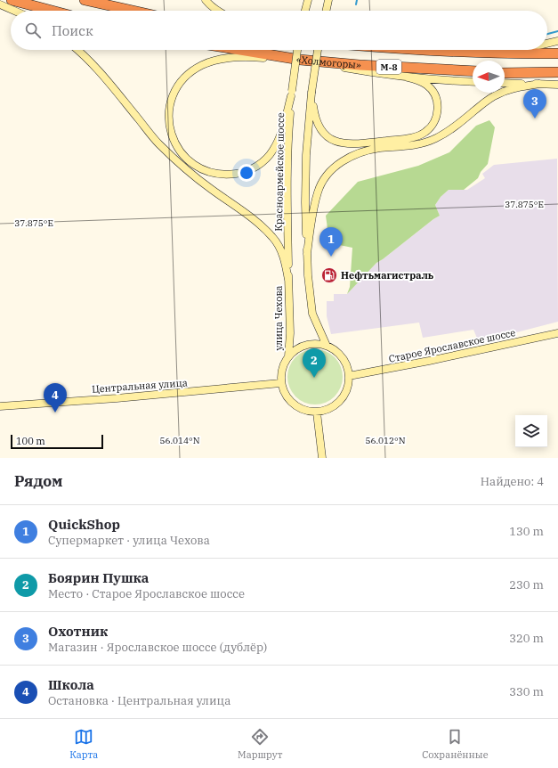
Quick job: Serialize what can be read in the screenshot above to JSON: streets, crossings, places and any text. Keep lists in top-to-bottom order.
{
  "streets": {
    "highway": ["«Холмогоры»", "М-8"],
    "main road": [
      "Красноармейское шоссе",
      "улица Чехова",
      "Старое Ярославское шоссе",
      "Центральная улица"
    ]
  },
  "crossings": [
    ["Красноармейское шоссе", "улица Чехова"],
    ["улица Чехова", "Старое Ярославское шоссе"],
    ["улица Чехова", "Центральная улица"],
    ["Старое Ярославское шоссе", "Центральная улица"]
  ],
  "places": {
    "fuel station": ["Нефтьмагистраль"]
  },
  "scale_bar": "100 m",
  "north": "left",
  "page": {
    "search": "Поиск",
    "pins": [
      "3",
      "1",
      "2",
      "4"
    ],
    "scale": "100 m",
    "heading": ["Рядом", "Найдено: 4"],
    "list": [
      {
        "mark": "1",
        "name": "QuickShop",
        "note": "Супермаркет · улица Чехова",
        "value": "130 m"
      },
      {
        "mark": "2",
        "name": "Боярин Пушка",
        "note": "Место · Старое Ярославское шоссе",
        "value": "230 m"
      },
      {
        "mark": "3",
        "name": "Охотник",
        "note": "Магазин · Ярославское шоссе (дублёр)",
        "value": "320 m"
      },
      {
        "mark": "4",
        "name": "Школа",
        "note": "Остановка · Центральная улица",
        "value": "330 m"
      }
    ],
    "nav": ["Карта", "Маршрут", "Сохранённые"]
  },
  "coordinates": ["37.875°E", "56.014°N", "56.012°N"]
}
